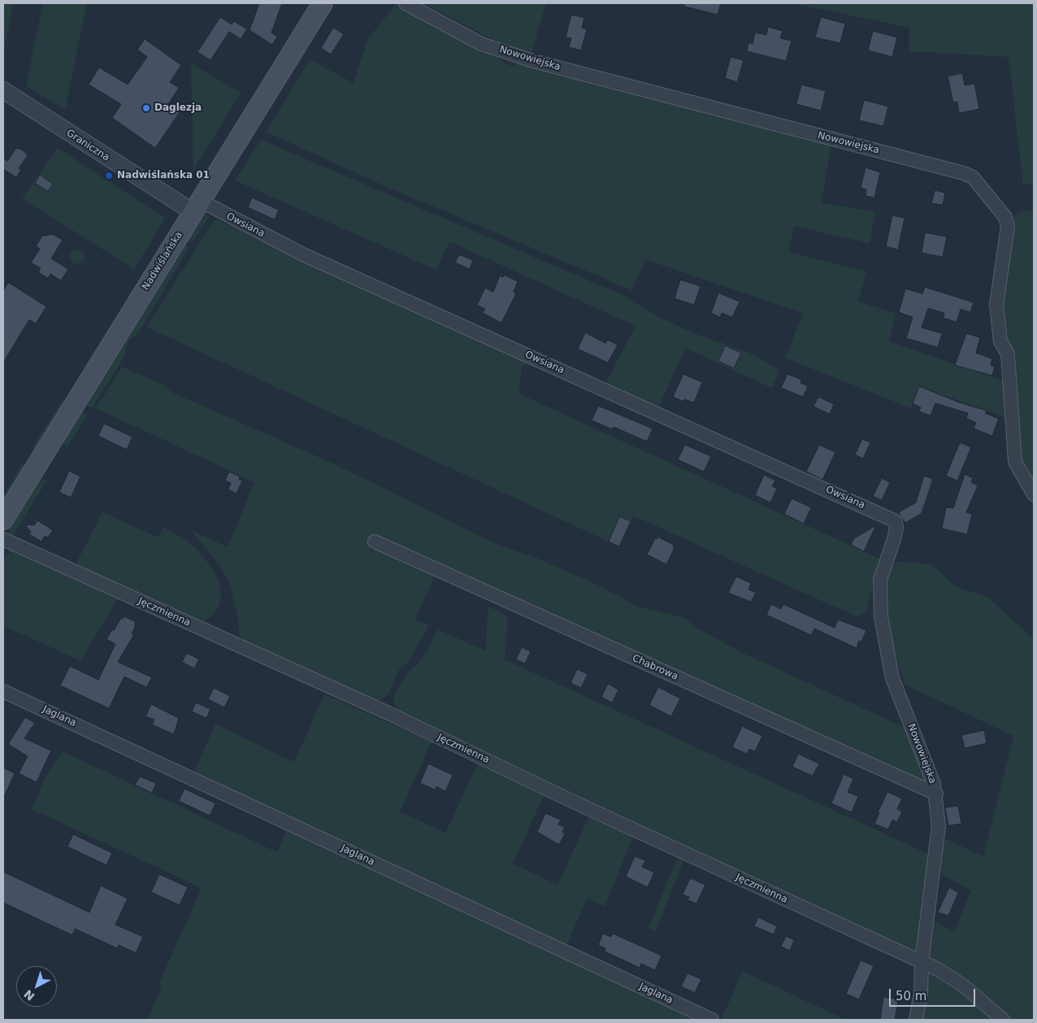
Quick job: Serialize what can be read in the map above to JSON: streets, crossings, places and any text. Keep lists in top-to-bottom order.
{
  "streets": {
    "main road": ["Nadwiślańska"],
    "street": [
      "Nowowiejska",
      "Graniczna",
      "Owsiana",
      "Jęczmienna",
      "Chabrowa",
      "Jaglana"
    ]
  },
  "crossings": [
    ["Nowowiejska", "Owsiana"],
    ["Nowowiejska", "Jęczmienna"],
    ["Nowowiejska", "Chabrowa"],
    ["Graniczna", "Owsiana"],
    ["Graniczna", "Nadwiślańska"],
    ["Owsiana", "Nadwiślańska"]
  ],
  "places": ["Daglezja", "Nadwiślańska 01"],
  "scale_bar": "50 m",
  "north": "bottom left"
}
